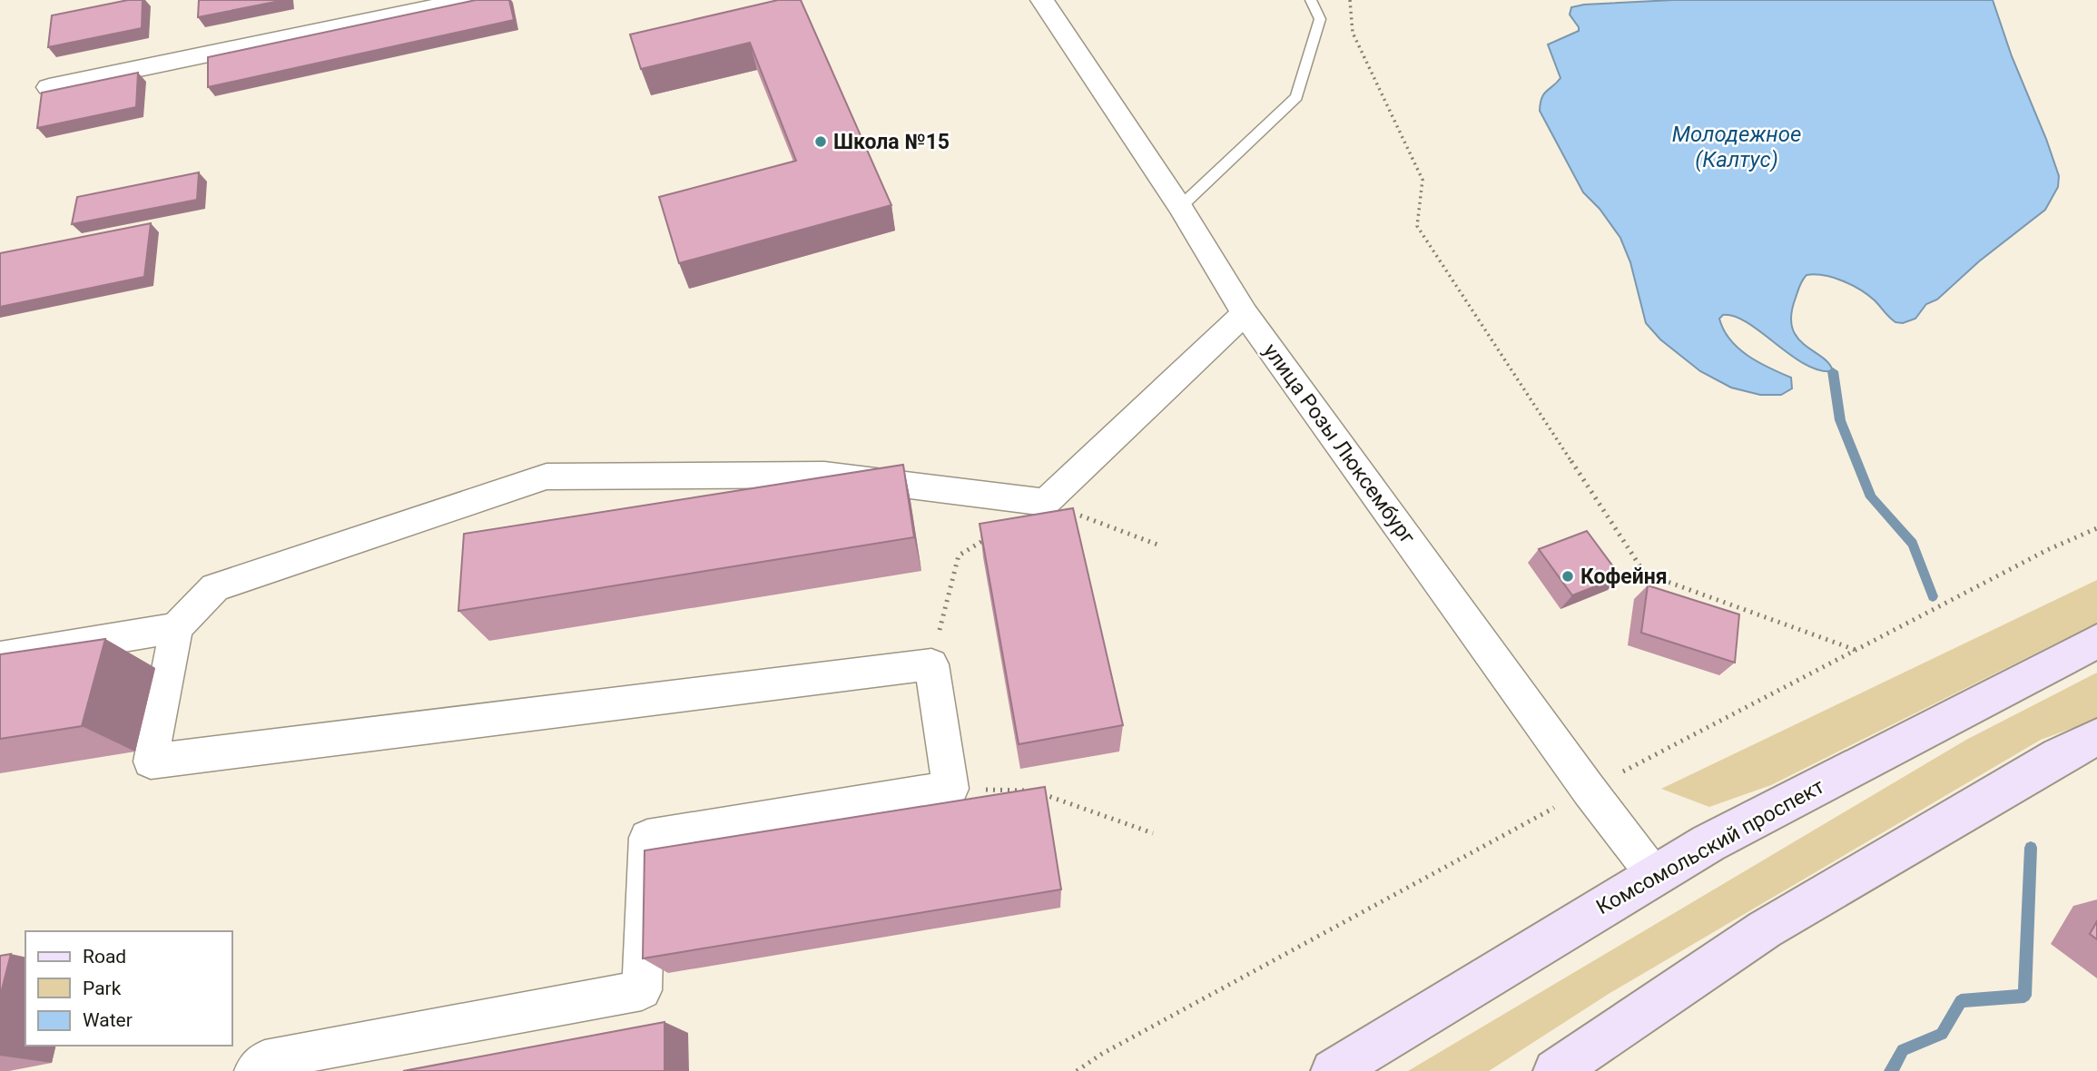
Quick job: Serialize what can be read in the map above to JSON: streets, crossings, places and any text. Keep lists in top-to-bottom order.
{
  "streets": {
    "main road": ["Комсомольский проспект"],
    "street": ["улица Розы Люксембург"]
  },
  "crossings": [
    ["улица Розы Люксембург", "Комсомольский проспект"]
  ],
  "water": ["Молодежное (Калтус)"],
  "places": ["Школа №15", "Кофейня"],
  "legend": ["Road", "Park", "Water"]
}
